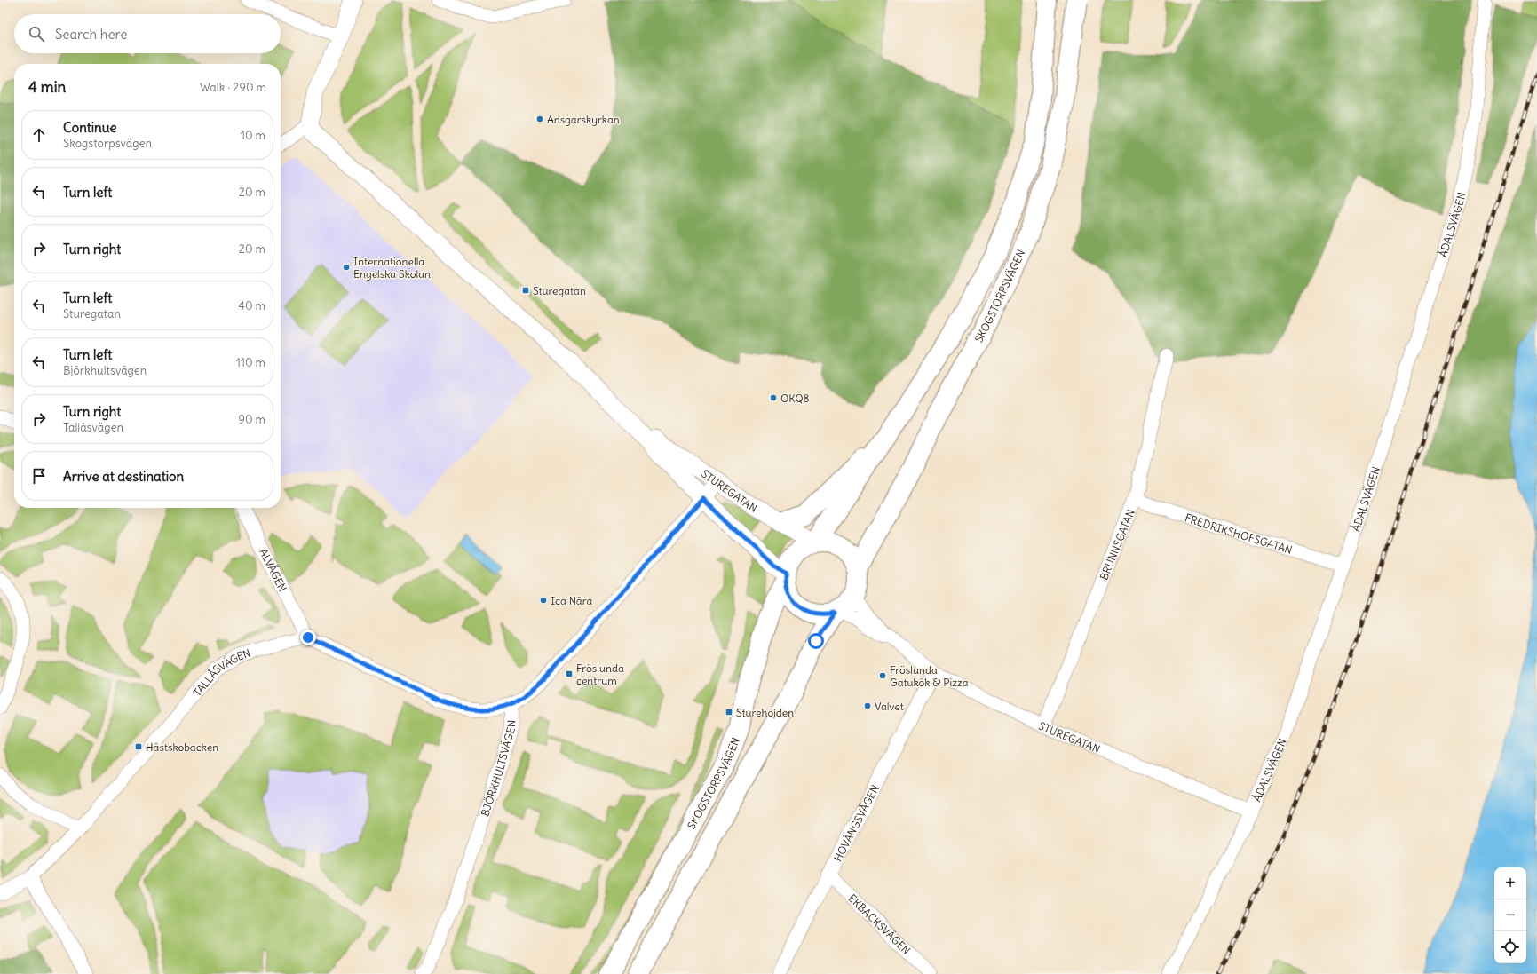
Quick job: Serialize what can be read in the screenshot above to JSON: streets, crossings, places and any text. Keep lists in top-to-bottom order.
{
  "streets": {
    "main road": ["SKOGSTORPSVÄGEN"],
    "street": [
      "ÅDALSVÄGEN",
      "STUREGATAN",
      "FREDRIKSHOFSGATAN",
      "BRUNNSGATAN",
      "ALVÄGEN",
      "TALLÅSVÄGEN",
      "BJÖRKHULTSVÄGEN",
      "HOVÄNGSVÄGEN",
      "EKBACKSVÄGEN"
    ]
  },
  "crossings": [
    ["ÅDALSVÄGEN", "STUREGATAN"],
    ["ÅDALSVÄGEN", "FREDRIKSHOFSGATAN"],
    ["SKOGSTORPSVÄGEN", "STUREGATAN"],
    ["STUREGATAN", "BRUNNSGATAN"],
    ["STUREGATAN", "HOVÄNGSVÄGEN"],
    ["FREDRIKSHOFSGATAN", "BRUNNSGATAN"],
    ["ALVÄGEN", "TALLÅSVÄGEN"],
    ["HOVÄNGSVÄGEN", "EKBACKSVÄGEN"]
  ],
  "places": {
    "other": [
      "Ansgarskyrkan",
      "Internationella Engelska Skolan",
      "OKQ8",
      "Ica Nära",
      "Fröslunda Gatukök & Pizza",
      "Valvet"
    ],
    "transit": [
      "Sturegatan",
      "Fröslunda centrum",
      "Sturehöjden",
      "Hästskobacken"
    ]
  },
  "page": {
    "search": "Search here",
    "heading": ["4 min", "Walk · 290 m"],
    "list": [
      ["Continue", "Skogstorpsvägen", "10 m"],
      ["Turn left", "20 m"],
      ["Turn right", "20 m"],
      ["Turn left", "Sturegatan", "40 m"],
      ["Turn left", "Björkhultsvägen", "110 m"],
      ["Turn right", "Tallåsvägen", "90 m"],
      "Arrive at destination"
    ],
    "map_buttons": ["+", "−"]
  }
}
